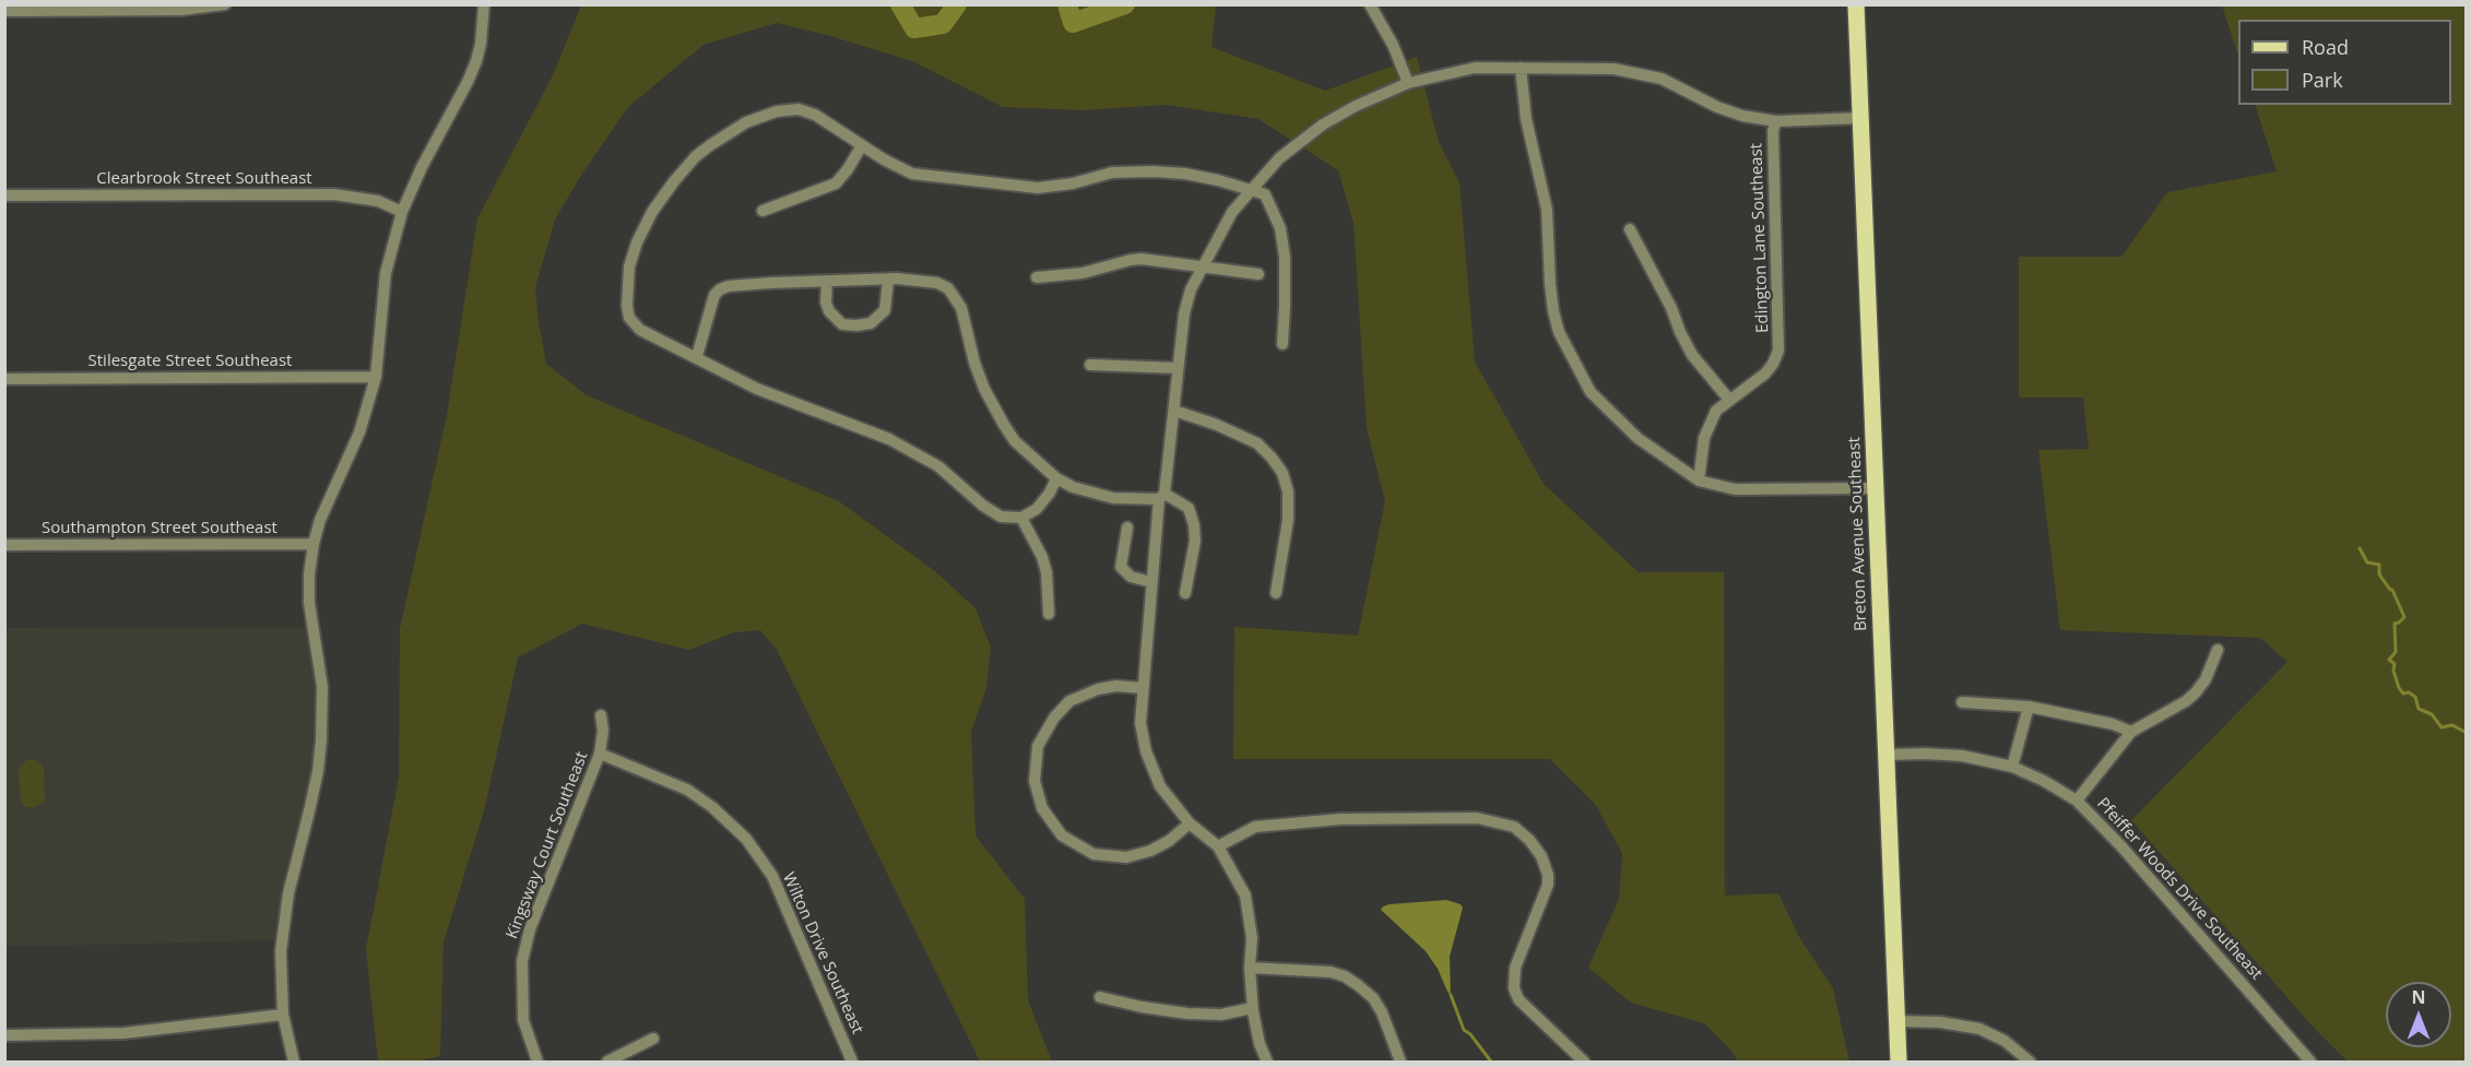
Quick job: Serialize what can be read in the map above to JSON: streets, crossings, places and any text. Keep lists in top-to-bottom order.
{
  "streets": {
    "main road": ["Breton Avenue Southeast"],
    "street": [
      "Clearbrook Street Southeast",
      "Edington Lane Southeast",
      "Stilesgate Street Southeast",
      "Southampton Street Southeast",
      "Kingsway Court Southeast",
      "Pfeiffer Woods Drive Southeast",
      "Wilton Drive Southeast"
    ]
  },
  "crossings": [
    ["Breton Avenue Southeast", "Pfeiffer Woods Drive Southeast"],
    ["Kingsway Court Southeast", "Wilton Drive Southeast"]
  ],
  "legend": ["Road", "Park"],
  "north": "top"
}
